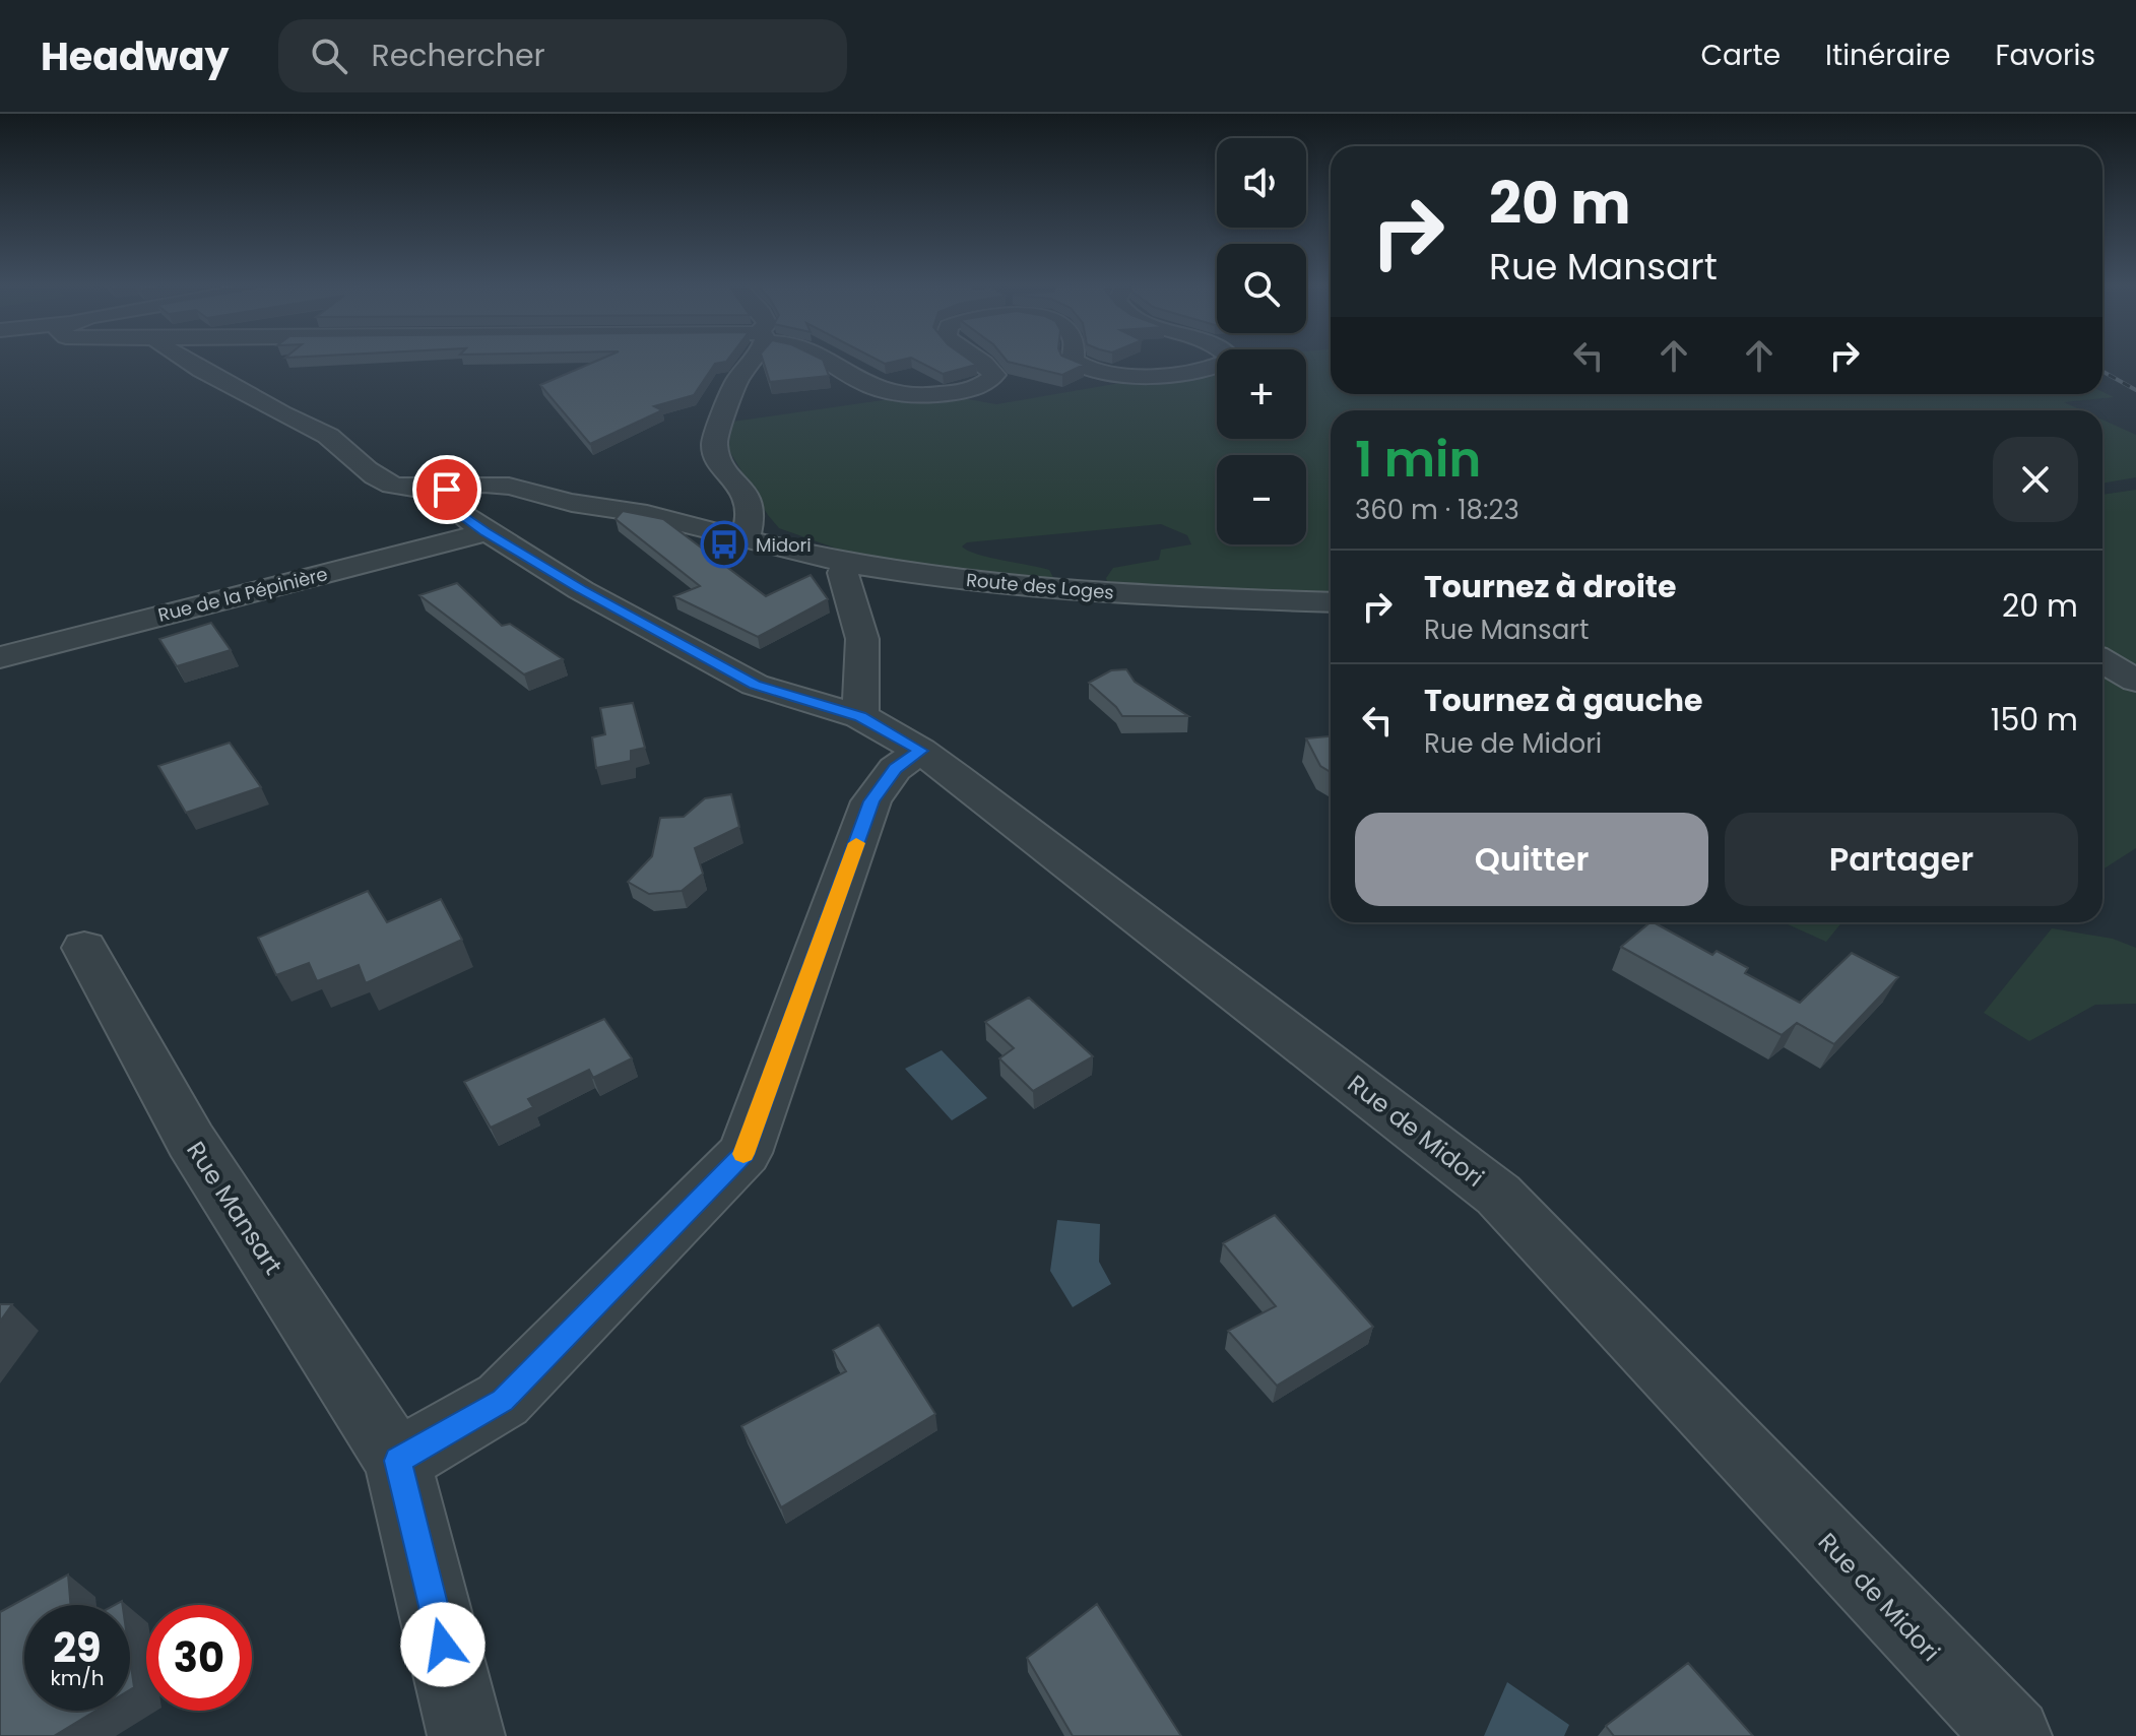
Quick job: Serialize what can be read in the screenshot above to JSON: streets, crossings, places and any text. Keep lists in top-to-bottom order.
{
  "streets": {
    "street": [
      "Route des Loges",
      "Rue de la Pépinière",
      "Rue de Midori",
      "Rue Mansart"
    ]
  },
  "crossings": [
    ["Route des Loges", "Rue de Midori"],
    ["Rue de la Pépinière", "Rue de Midori"]
  ],
  "places": {
    "bus stop": ["Midori"]
  },
  "page": {
    "header": "Headway",
    "search": "Rechercher",
    "nav": ["Carte", "Itinéraire", "Favoris"],
    "map_buttons": ["+", "−"],
    "turn": ["20 m", "Rue Mansart"],
    "heading": ["1 min", "360 m · 18:23"],
    "list": [
      {
        "name": "Tournez à droite",
        "note": "Rue Mansart",
        "value": "20 m"
      },
      {
        "name": "Tournez à gauche",
        "note": "Rue de Midori",
        "value": "150 m"
      }
    ],
    "buttons": ["Quitter", "Partager"],
    "speed": "29 km/h",
    "limit": "30"
  }
}
